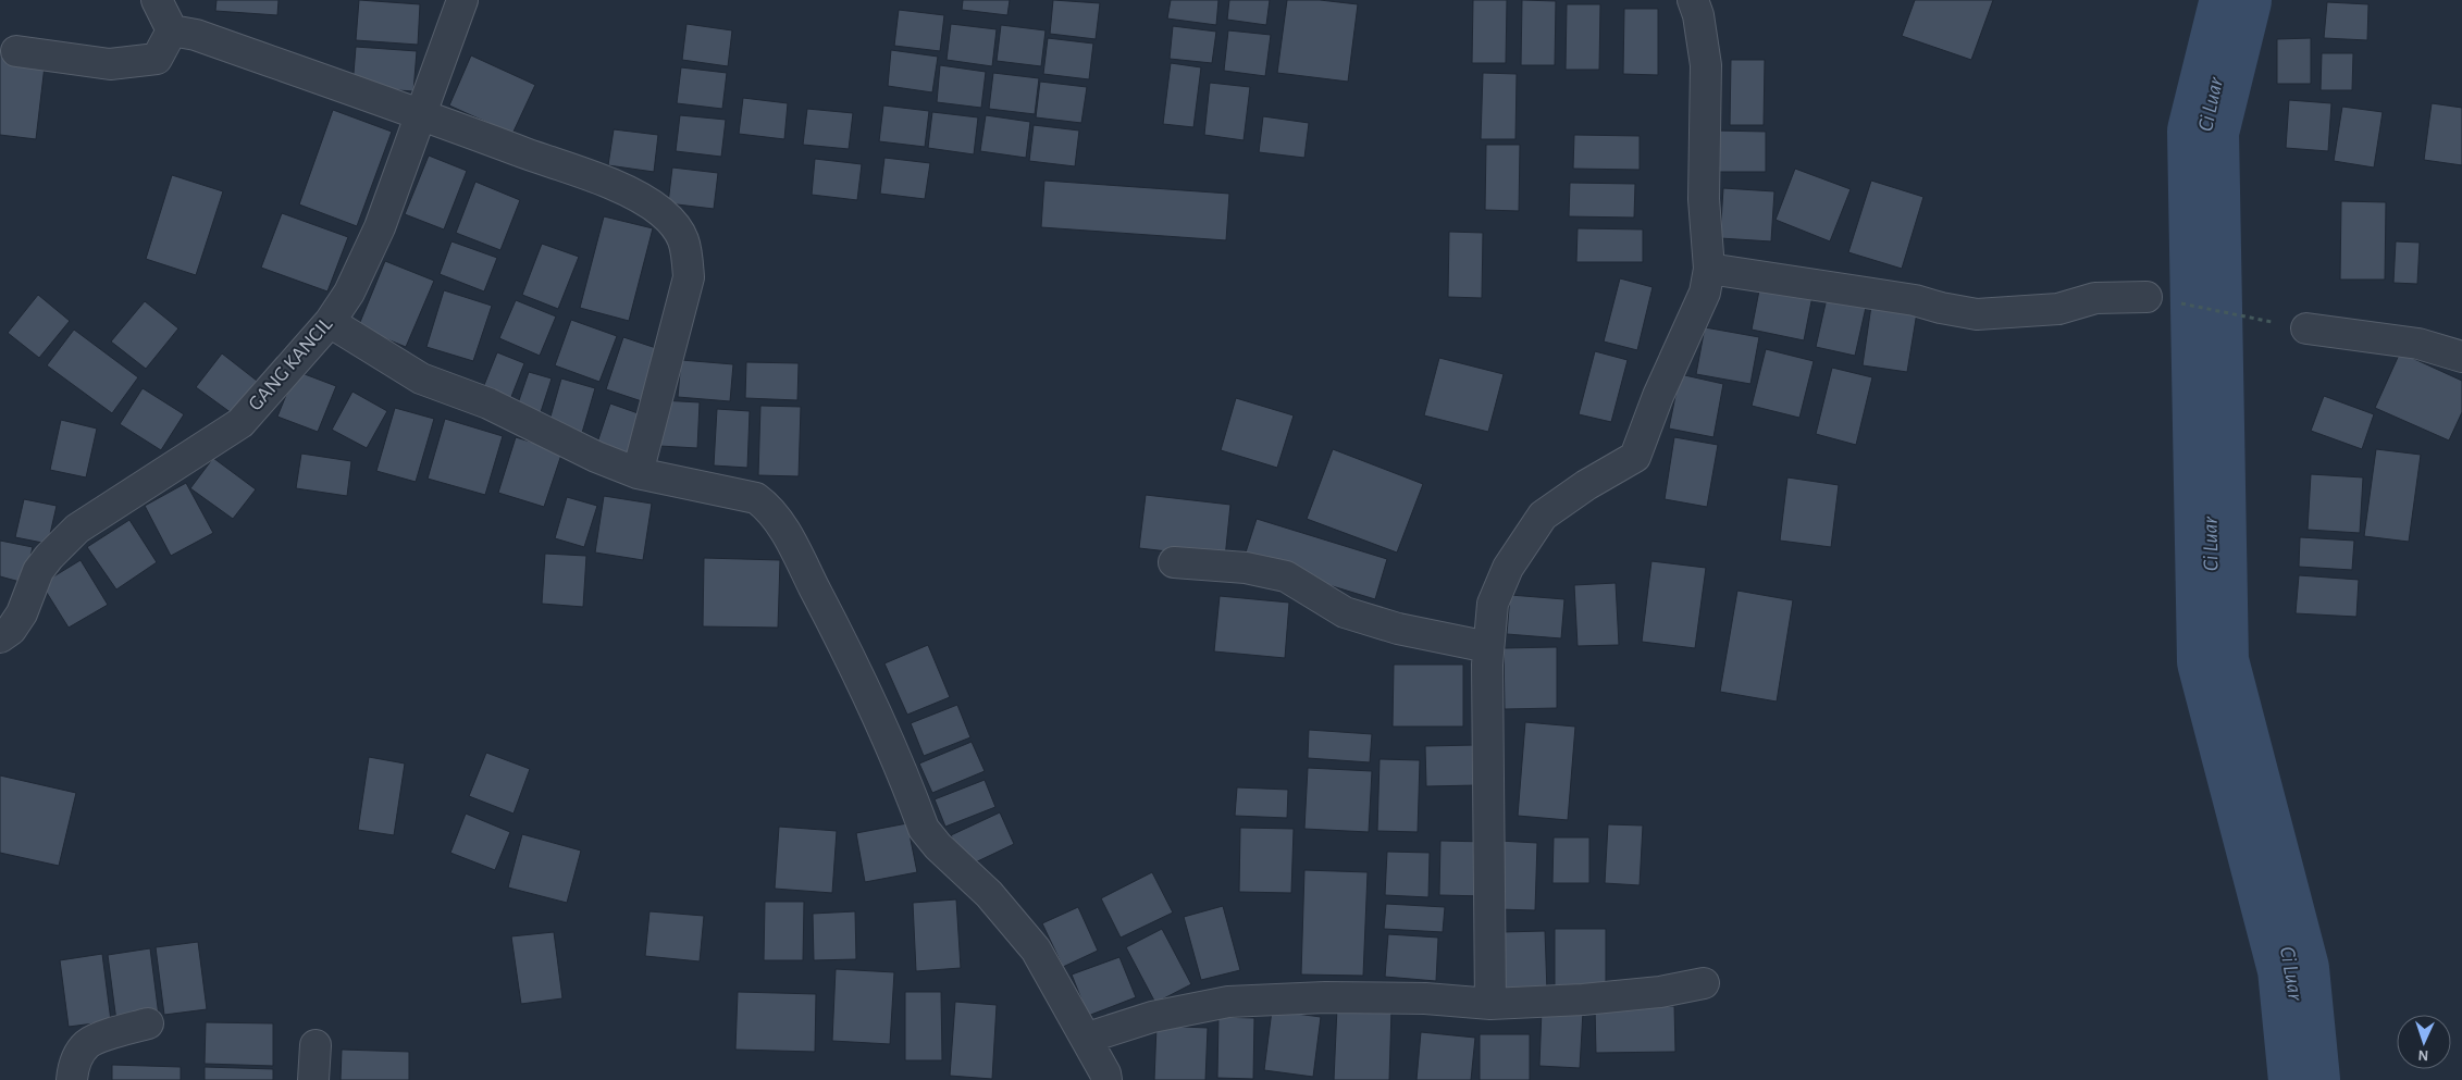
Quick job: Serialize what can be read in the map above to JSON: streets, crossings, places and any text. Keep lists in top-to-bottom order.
{
  "streets": {
    "street": ["GANG KANCIL"]
  },
  "water": ["Ci Luar"],
  "north": "bottom"
}
